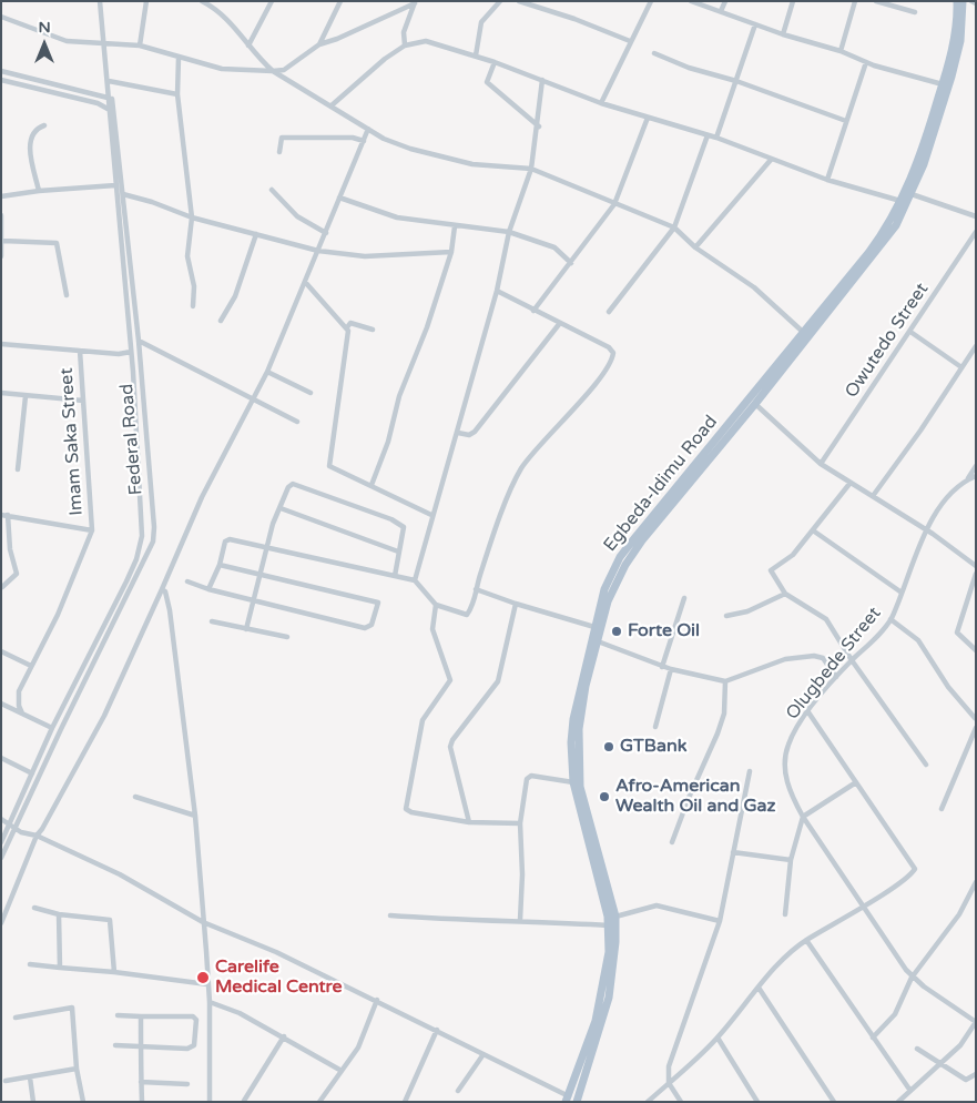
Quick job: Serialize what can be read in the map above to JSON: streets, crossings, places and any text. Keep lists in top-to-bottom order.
{
  "streets": {
    "main road": ["Egbeda-Idimu Road"],
    "street": [
      "Owutedo Street",
      "Federal Road",
      "Imam Saka Street",
      "Olugbede Street"
    ]
  },
  "places": [
    "Forte Oil",
    "GTBank",
    "Afro-American Wealth Oil and Gaz",
    "Carelife Medical Centre"
  ],
  "north": "top"
}
